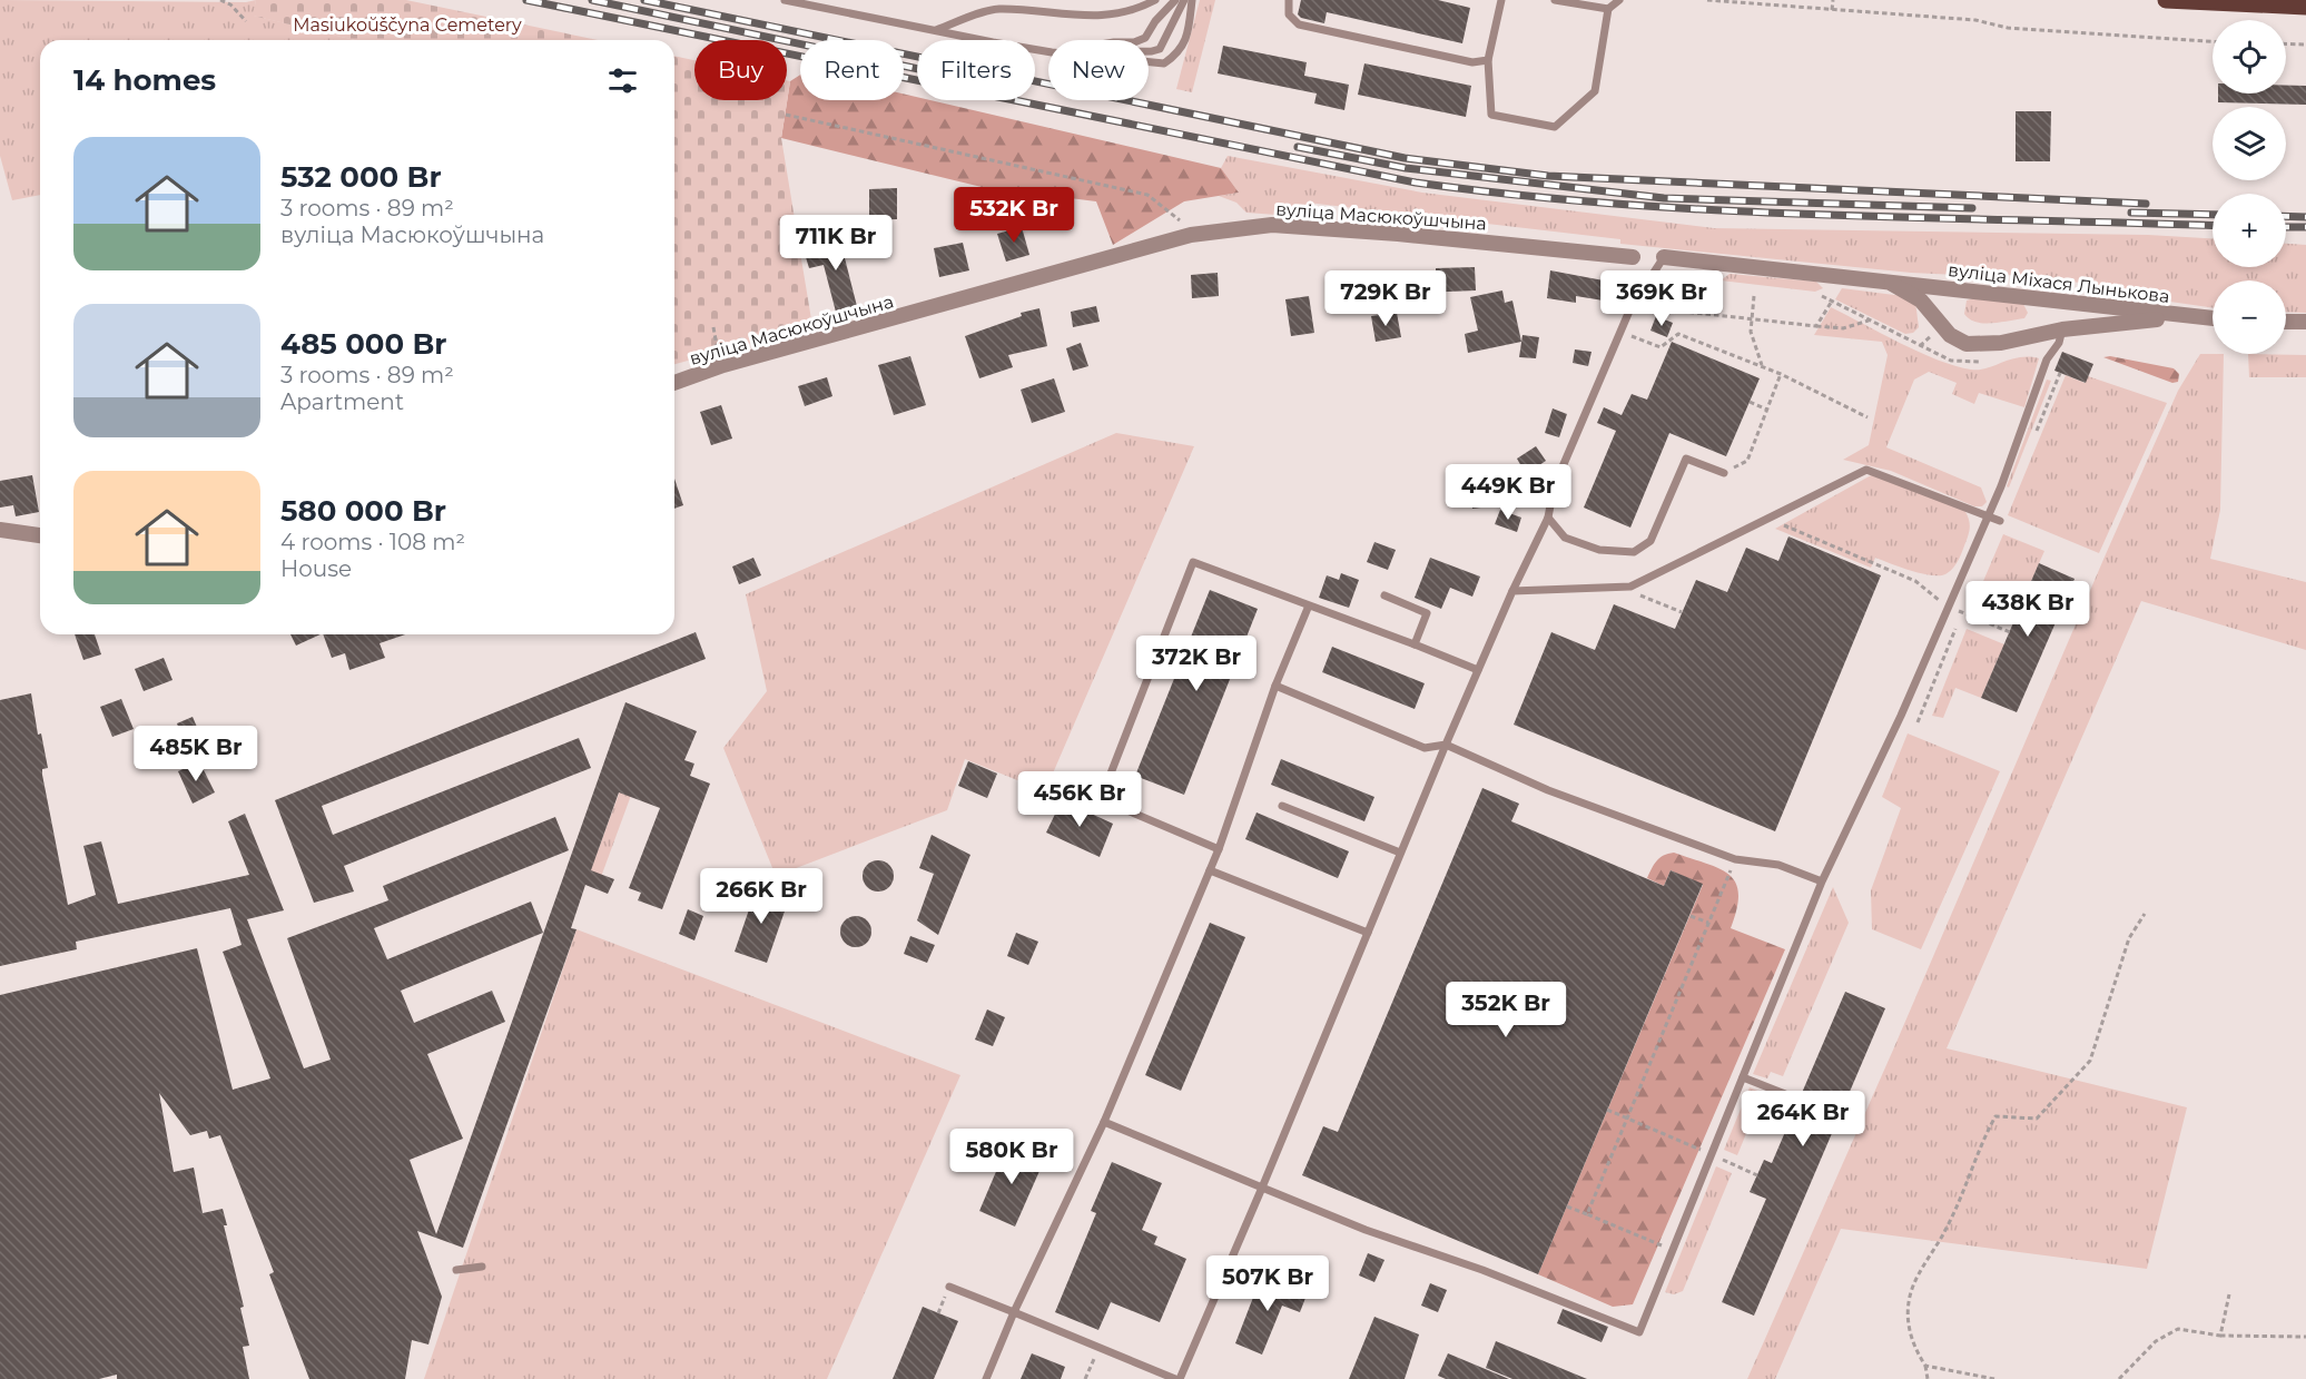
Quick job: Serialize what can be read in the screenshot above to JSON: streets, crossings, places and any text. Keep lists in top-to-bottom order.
{
  "streets": {
    "street": ["вуліца Масюкоўшчына", "вуліца Міхася Лынькова"]
  },
  "parks": ["Masiukoŭščyna Cemetery"],
  "page": {
    "map_buttons": ["+", "−"],
    "chip": [
      "Buy",
      "Rent",
      "Filters",
      "New"
    ],
    "heading": "14 homes",
    "list": [
      {
        "name": "532 000 Br",
        "note": "3 rooms · 89 m² · вуліца Масюкоўшчына"
      },
      {
        "name": "485 000 Br",
        "note": "3 rooms · 89 m² · Apartment"
      },
      {
        "name": "580 000 Br",
        "note": "4 rooms · 108 m² · House"
      }
    ],
    "price": [
      "532K Br",
      "711K Br",
      "729K Br",
      "369K Br",
      "449K Br",
      "438K Br",
      "372K Br",
      "485K Br",
      "456K Br",
      "266K Br",
      "352K Br",
      "264K Br",
      "580K Br",
      "507K Br"
    ]
  }
}
